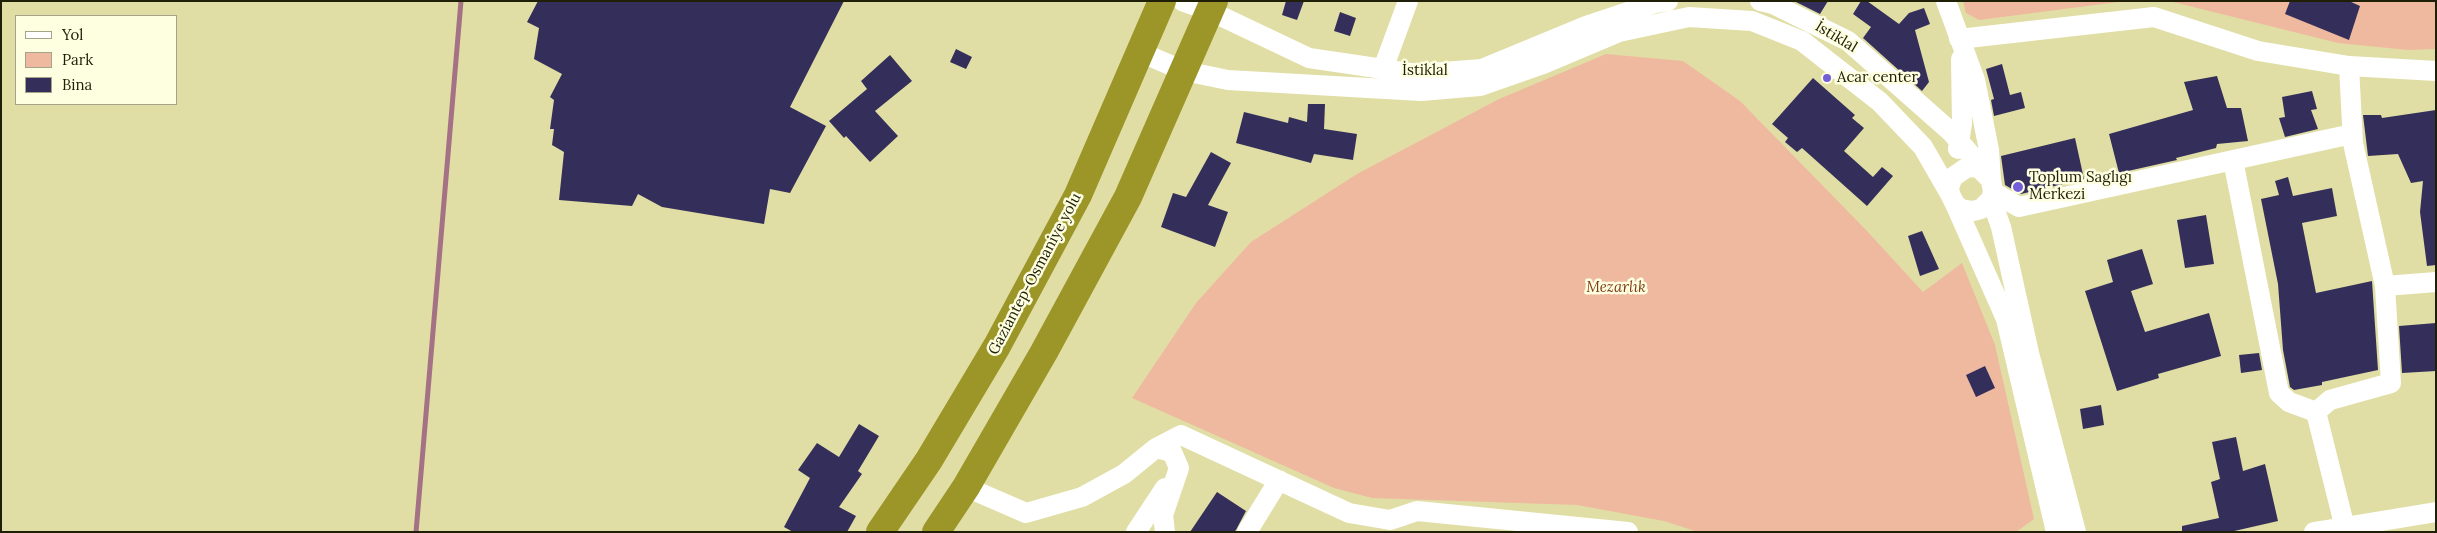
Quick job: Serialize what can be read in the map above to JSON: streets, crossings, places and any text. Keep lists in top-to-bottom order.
{
  "streets": {
    "highway": ["Gaziantep-Osmaniye yolu"],
    "street": ["İstiklal"]
  },
  "parks": ["Mezarlık"],
  "places": ["Acar center", "Toplum Saglıgı Merkezi"],
  "legend": ["Yol", "Park", "Bina"]
}
